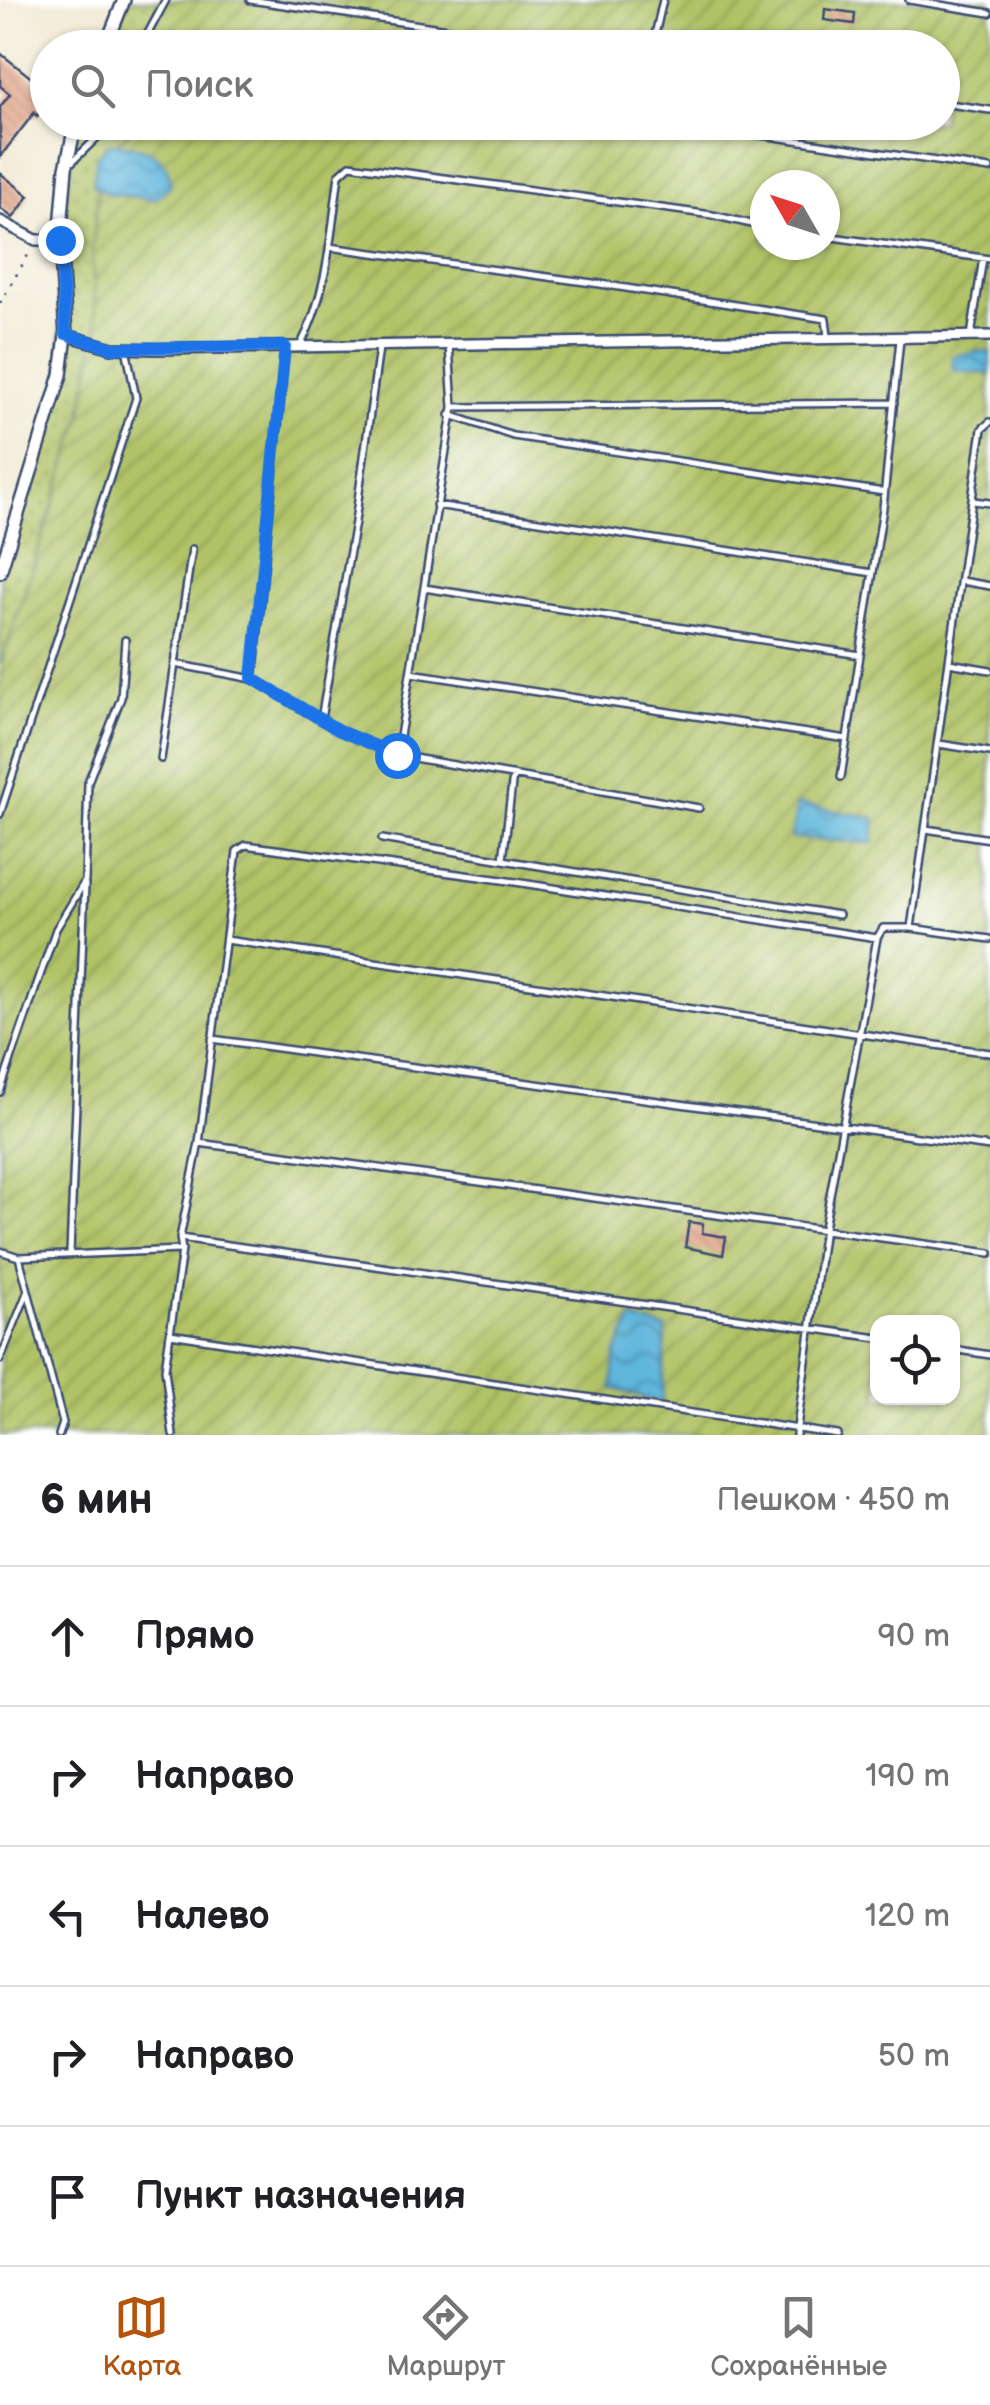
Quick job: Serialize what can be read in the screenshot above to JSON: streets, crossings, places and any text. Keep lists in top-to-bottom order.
{
  "north": "top left",
  "page": {
    "search": "Поиск",
    "heading": ["6 мин", "Пешком · 450 m"],
    "list": [
      ["Прямо", "90 m"],
      ["Направо", "190 m"],
      ["Налево", "120 m"],
      ["Направо", "50 m"],
      "Пункт назначения"
    ],
    "nav": ["Карта", "Маршрут", "Сохранённые"]
  }
}
